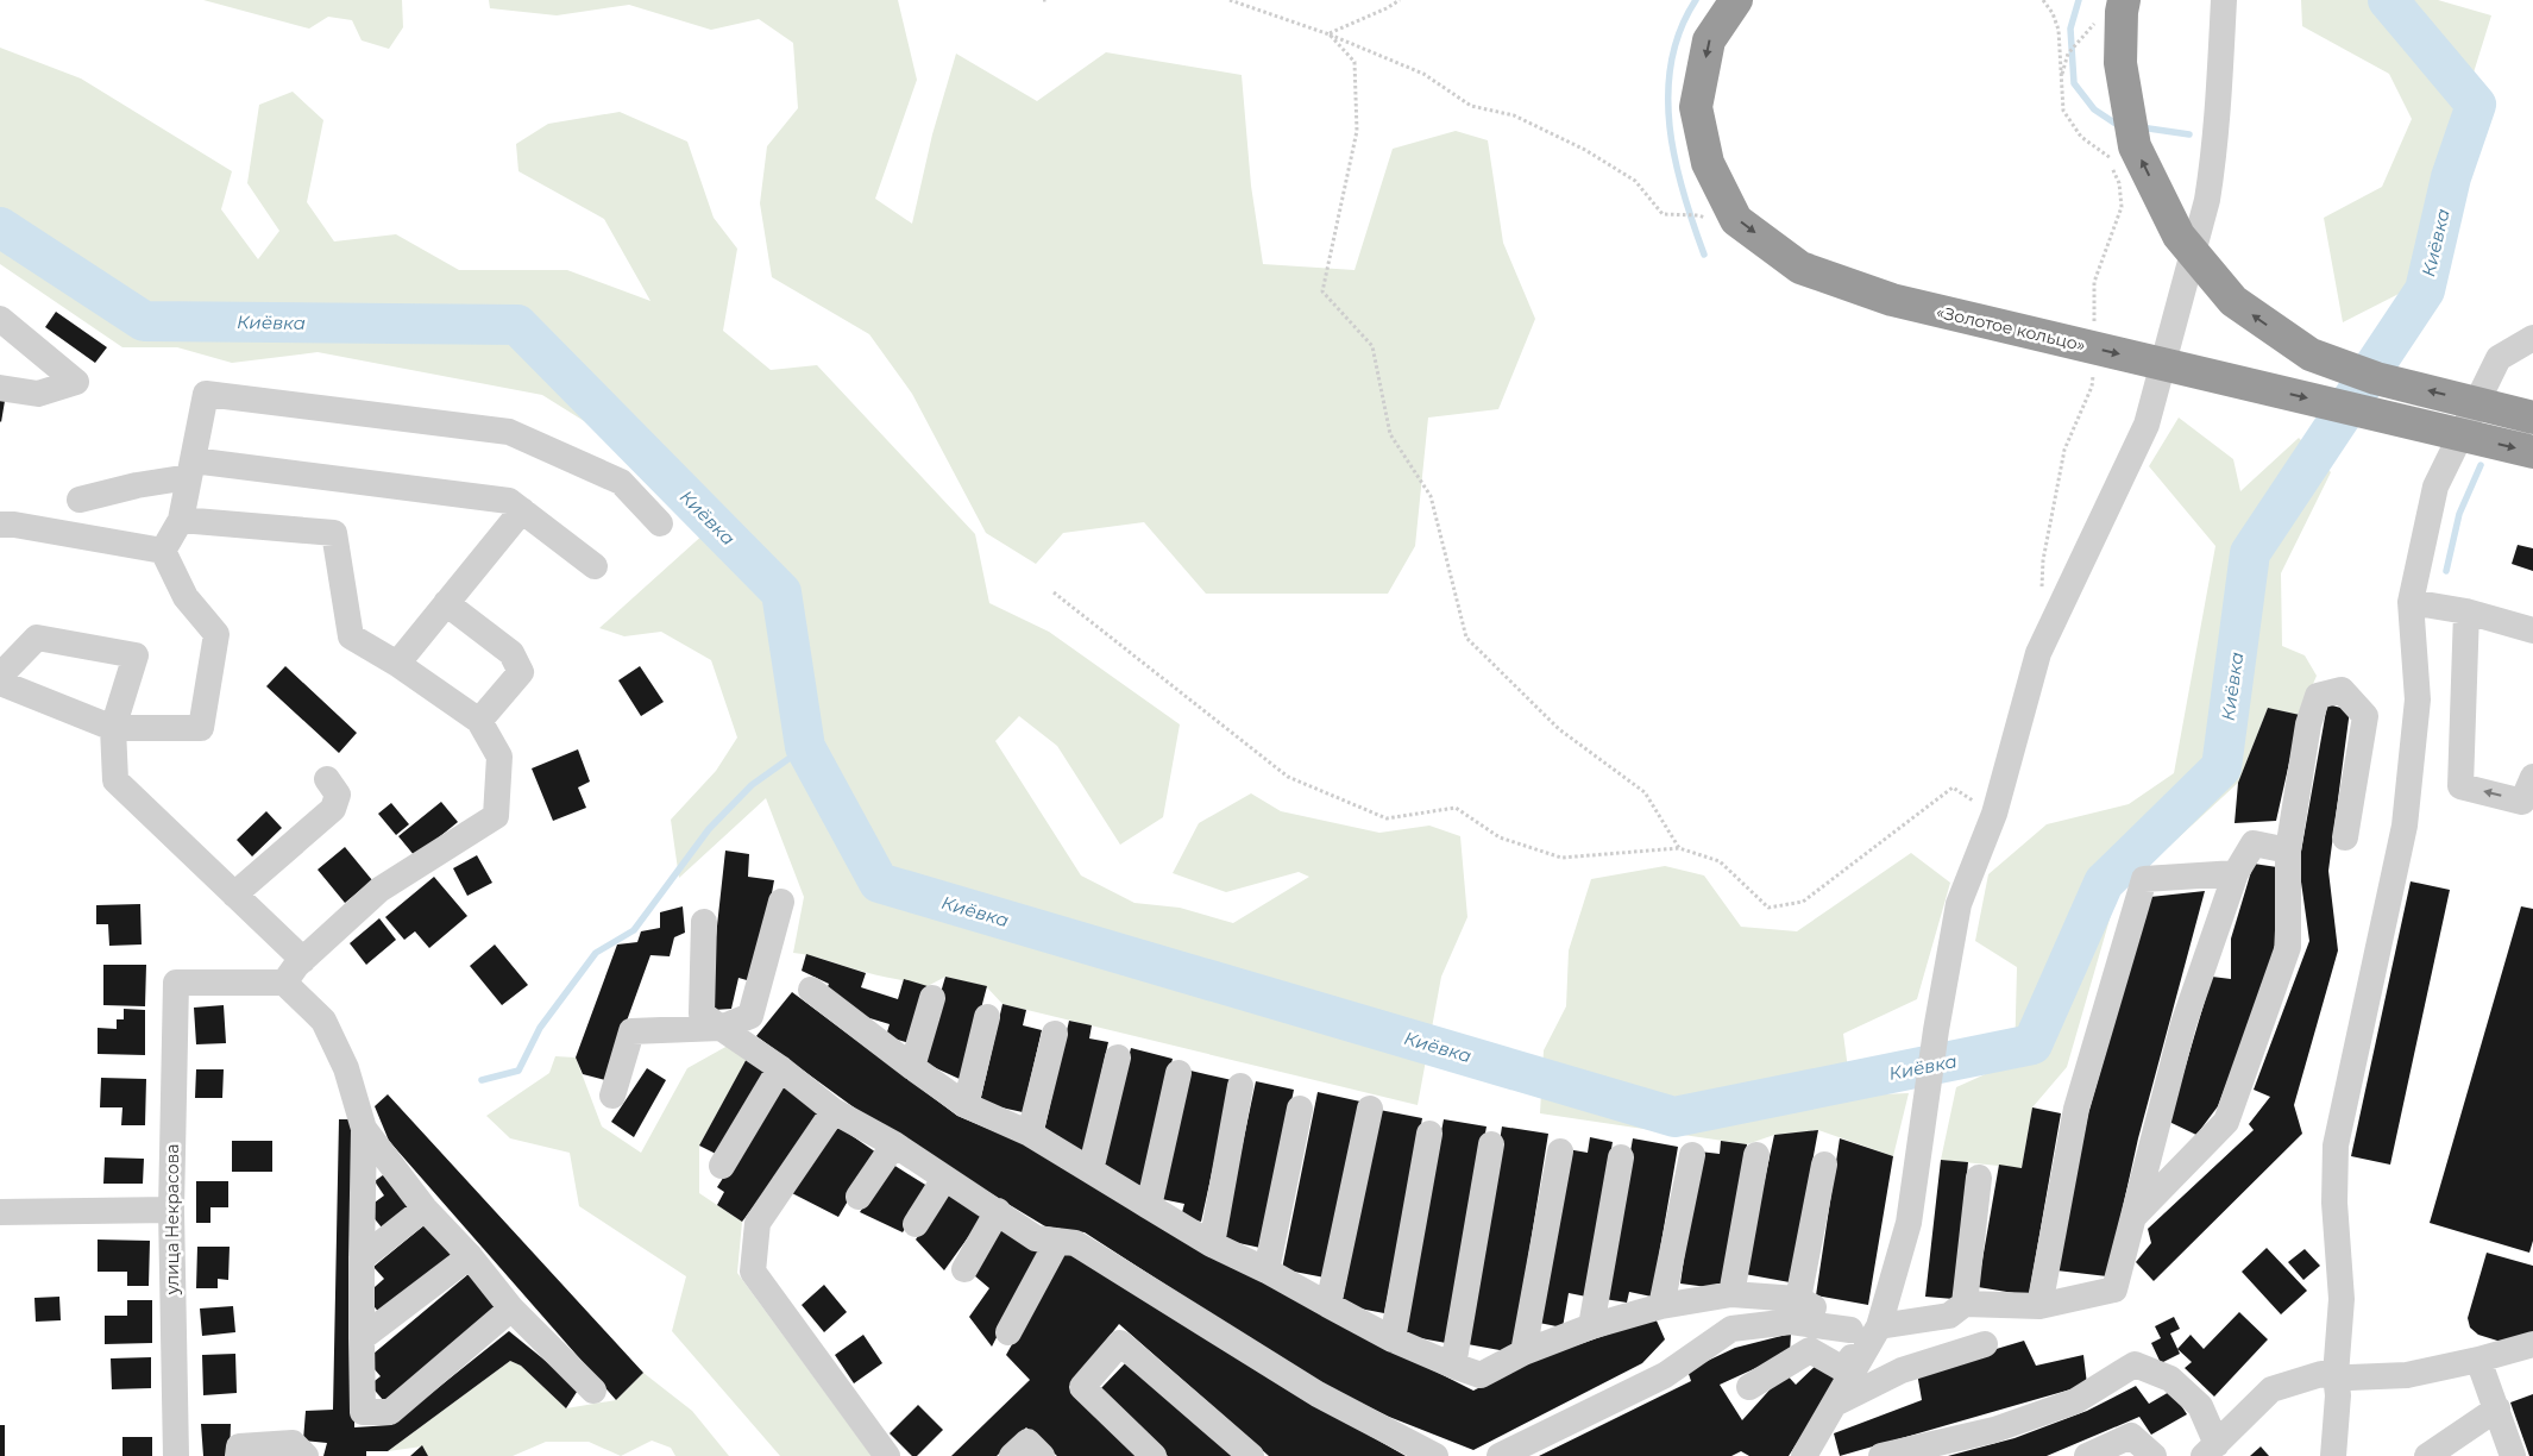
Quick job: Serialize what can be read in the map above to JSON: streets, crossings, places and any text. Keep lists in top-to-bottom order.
{
  "streets": {
    "highway": ["«Золотое кольцо»"],
    "street": ["улица Некрасова"]
  },
  "one_way": ["«Золотое кольцо»"],
  "water": ["Киёвка"]
}
